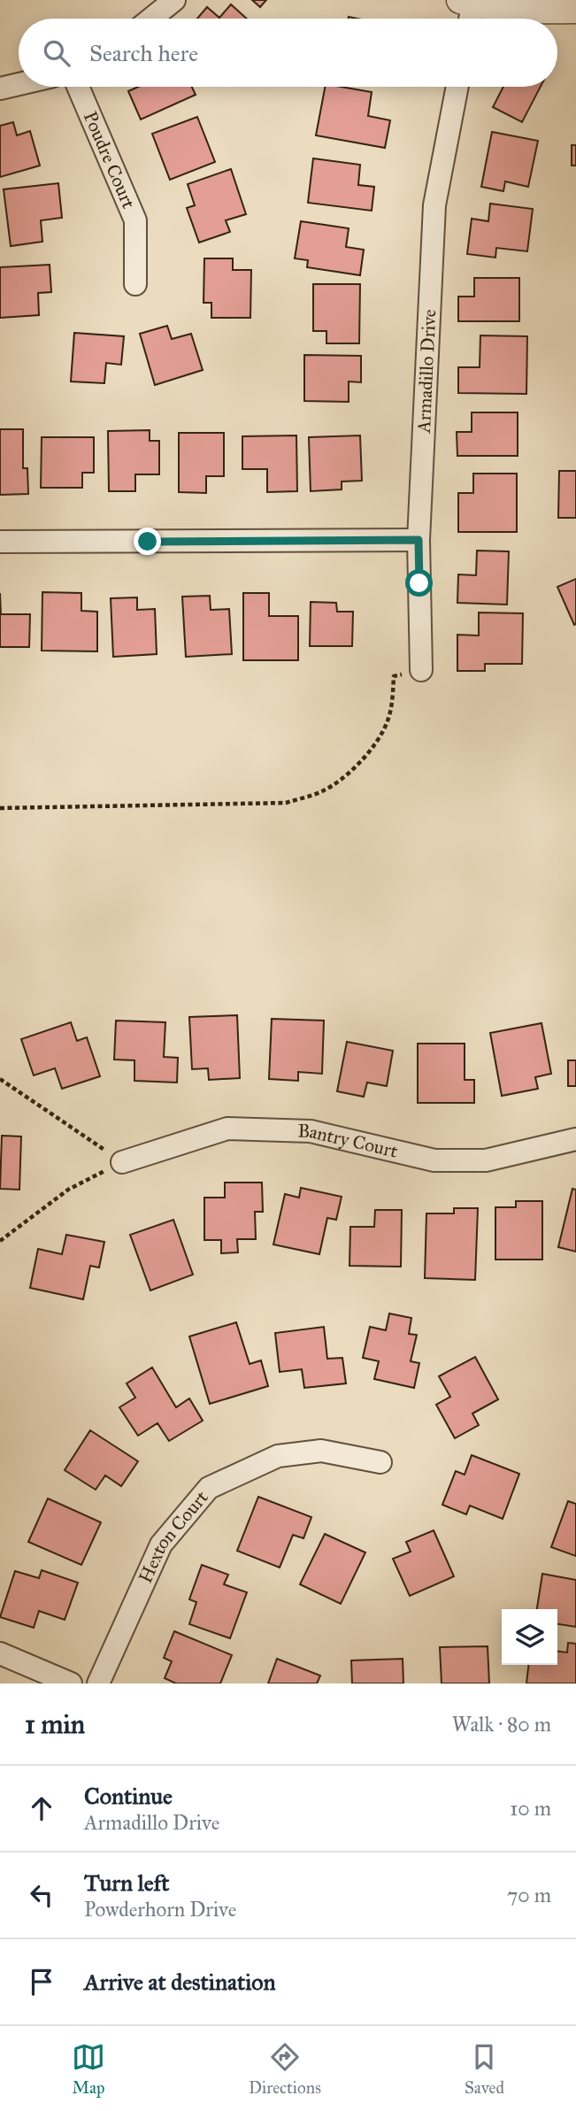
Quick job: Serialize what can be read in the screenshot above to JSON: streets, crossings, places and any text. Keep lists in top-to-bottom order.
{
  "streets": {
    "street": [
      "Poudre Court",
      "Armadillo Drive",
      "Bantry Court",
      "Hexton Court"
    ]
  },
  "page": {
    "search": "Search here",
    "heading": ["1 min", "Walk · 80 m"],
    "list": [
      ["Continue", "Armadillo Drive", "10 m"],
      ["Turn left", "Powderhorn Drive", "70 m"],
      "Arrive at destination"
    ],
    "nav": ["Map", "Directions", "Saved"]
  }
}
